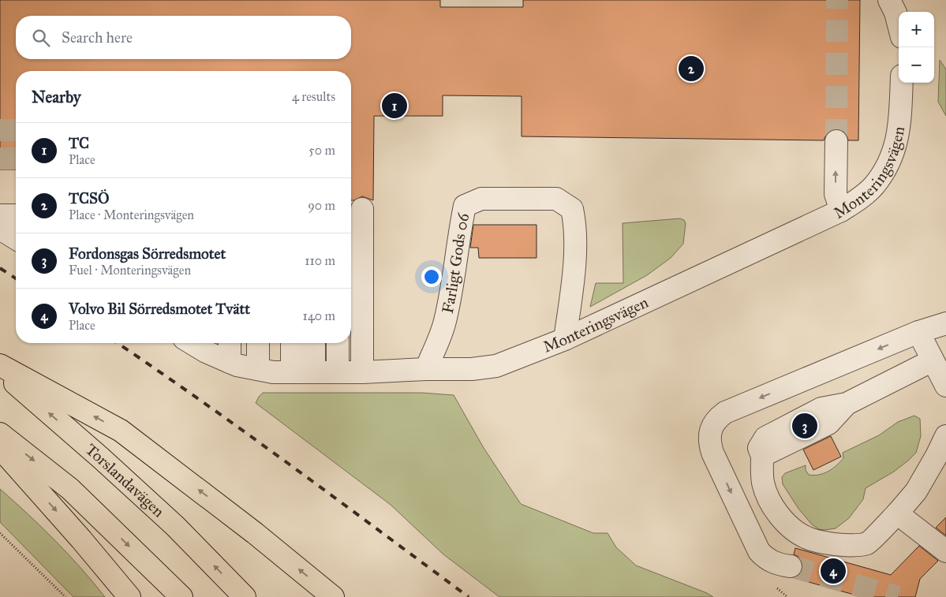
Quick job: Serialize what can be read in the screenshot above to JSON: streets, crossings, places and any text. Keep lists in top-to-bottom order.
{
  "streets": {
    "main road": ["Torslandavägen"],
    "street": ["Monteringsvägen", "Farligt Gods 06"]
  },
  "crossings": [
    ["Monteringsvägen", "Farligt Gods 06"]
  ],
  "page": {
    "map_buttons": ["+", "−"],
    "search": "Search here",
    "pins": [
      "2",
      "1",
      "3",
      "4"
    ],
    "heading": ["Nearby", "4 results"],
    "list": [
      {
        "mark": "1",
        "name": "TC",
        "note": "Place",
        "value": "50 m"
      },
      {
        "mark": "2",
        "name": "TCSÖ",
        "note": "Place · Monteringsvägen",
        "value": "90 m"
      },
      {
        "mark": "3",
        "name": "Fordonsgas Sörredsmotet",
        "note": "Fuel · Monteringsvägen",
        "value": "110 m"
      },
      {
        "mark": "4",
        "name": "Volvo Bil Sörredsmotet Tvätt",
        "note": "Place",
        "value": "140 m"
      }
    ]
  }
}
